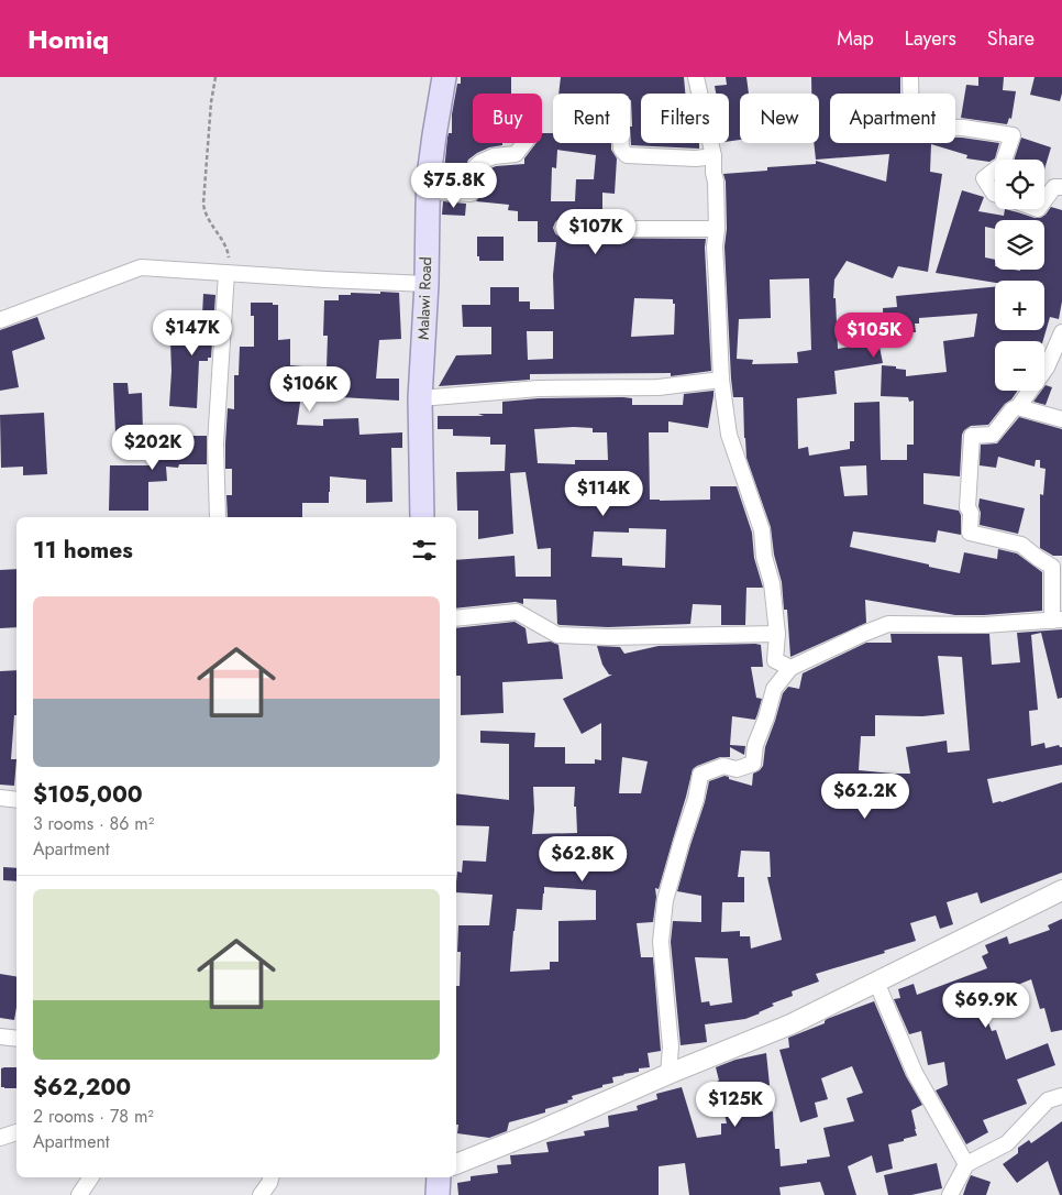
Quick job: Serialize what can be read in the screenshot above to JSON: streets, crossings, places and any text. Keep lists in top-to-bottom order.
{
  "streets": {
    "main road": ["Malawi Road"]
  },
  "page": {
    "header": "Homiq",
    "nav": ["Map", "Layers", "Share"],
    "chip": [
      "Buy",
      "Rent",
      "Filters",
      "New",
      "Apartment"
    ],
    "map_buttons": ["+", "−"],
    "price": [
      "$75.8K",
      "$107K",
      "$147K",
      "$105K",
      "$106K",
      "$202K",
      "$114K",
      "$62.2K",
      "$62.8K",
      "$69.9K",
      "$125K"
    ],
    "heading": "11 homes",
    "list": [
      {
        "name": "$105,000",
        "note": "3 rooms · 86 m² · Apartment"
      },
      {
        "name": "$62,200",
        "note": "2 rooms · 78 m² · Apartment"
      }
    ]
  }
}
